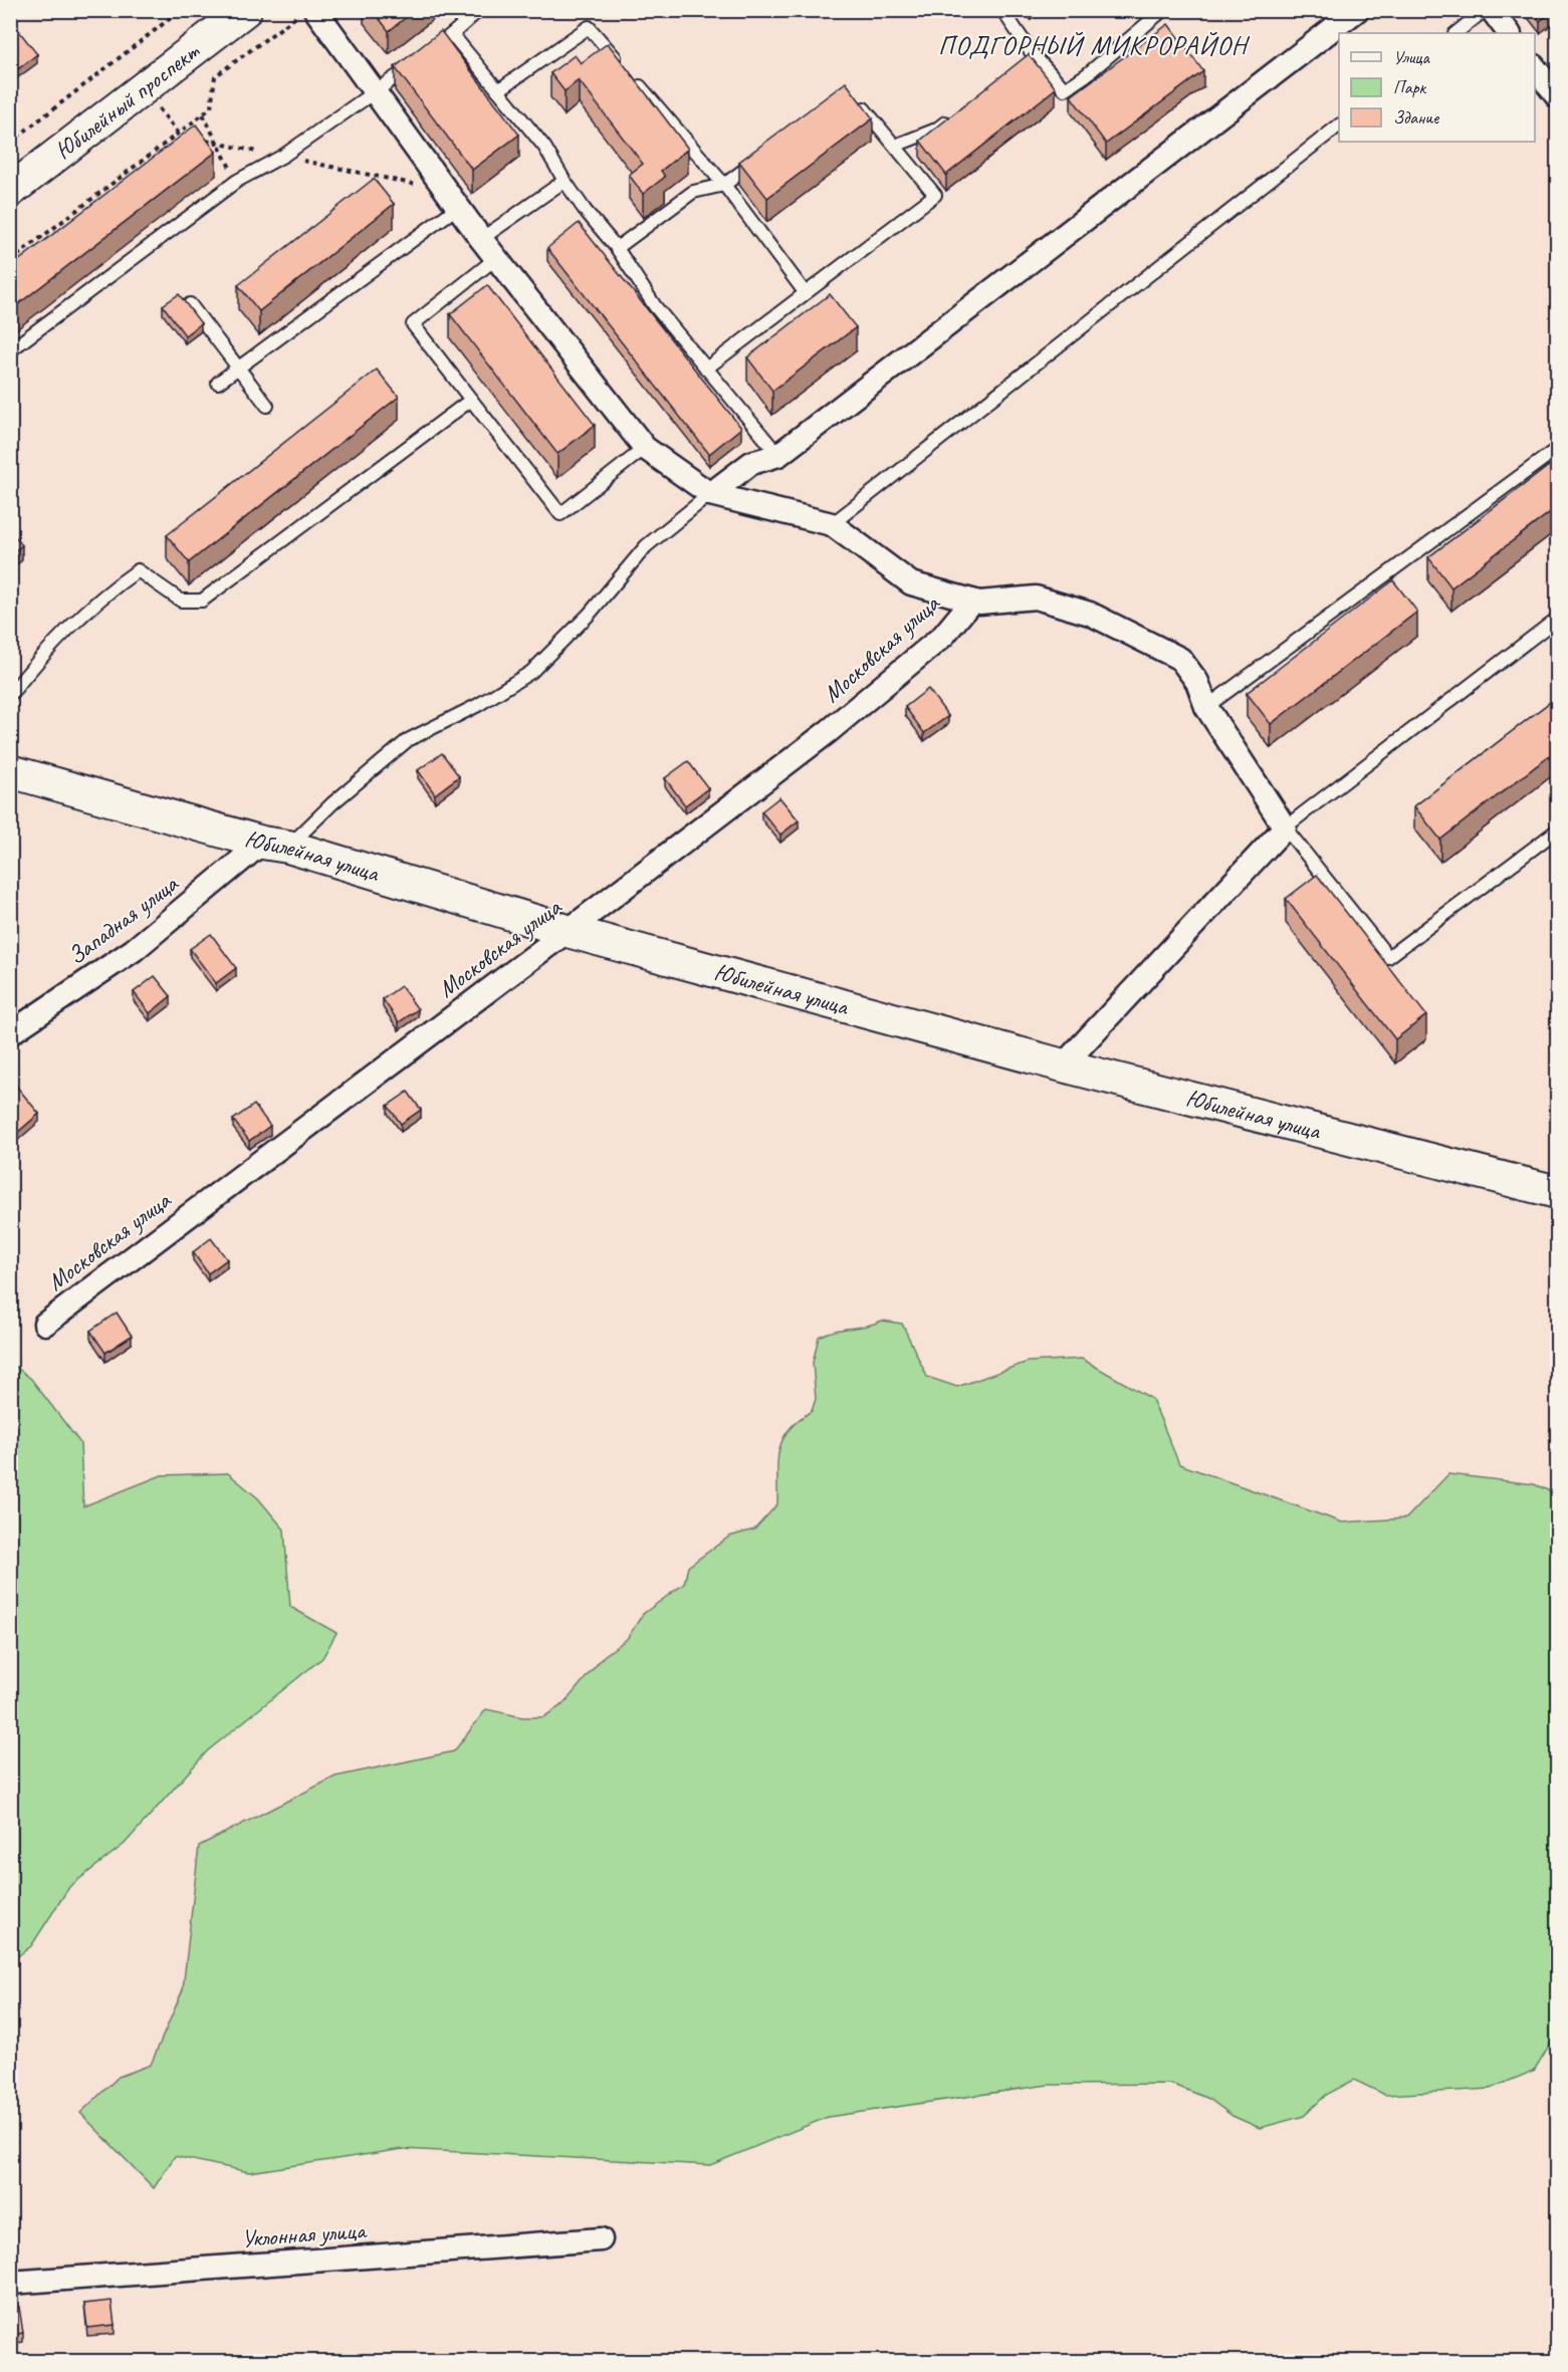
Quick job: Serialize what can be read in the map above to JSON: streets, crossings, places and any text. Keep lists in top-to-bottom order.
{
  "streets": {
    "main road": ["Юбилейный проспект", "Юбилейная улица"],
    "street": ["Московская улица", "Западная улица", "Уклонная улица"]
  },
  "crossings": [
    ["Московская улица", "Юбилейная улица"],
    ["Юбилейная улица", "Западная улица"]
  ],
  "districts": ["ПОДГОРНЫЙ МИКРОРАЙОН"],
  "legend": ["Улица", "Парк", "Здание"]
}
